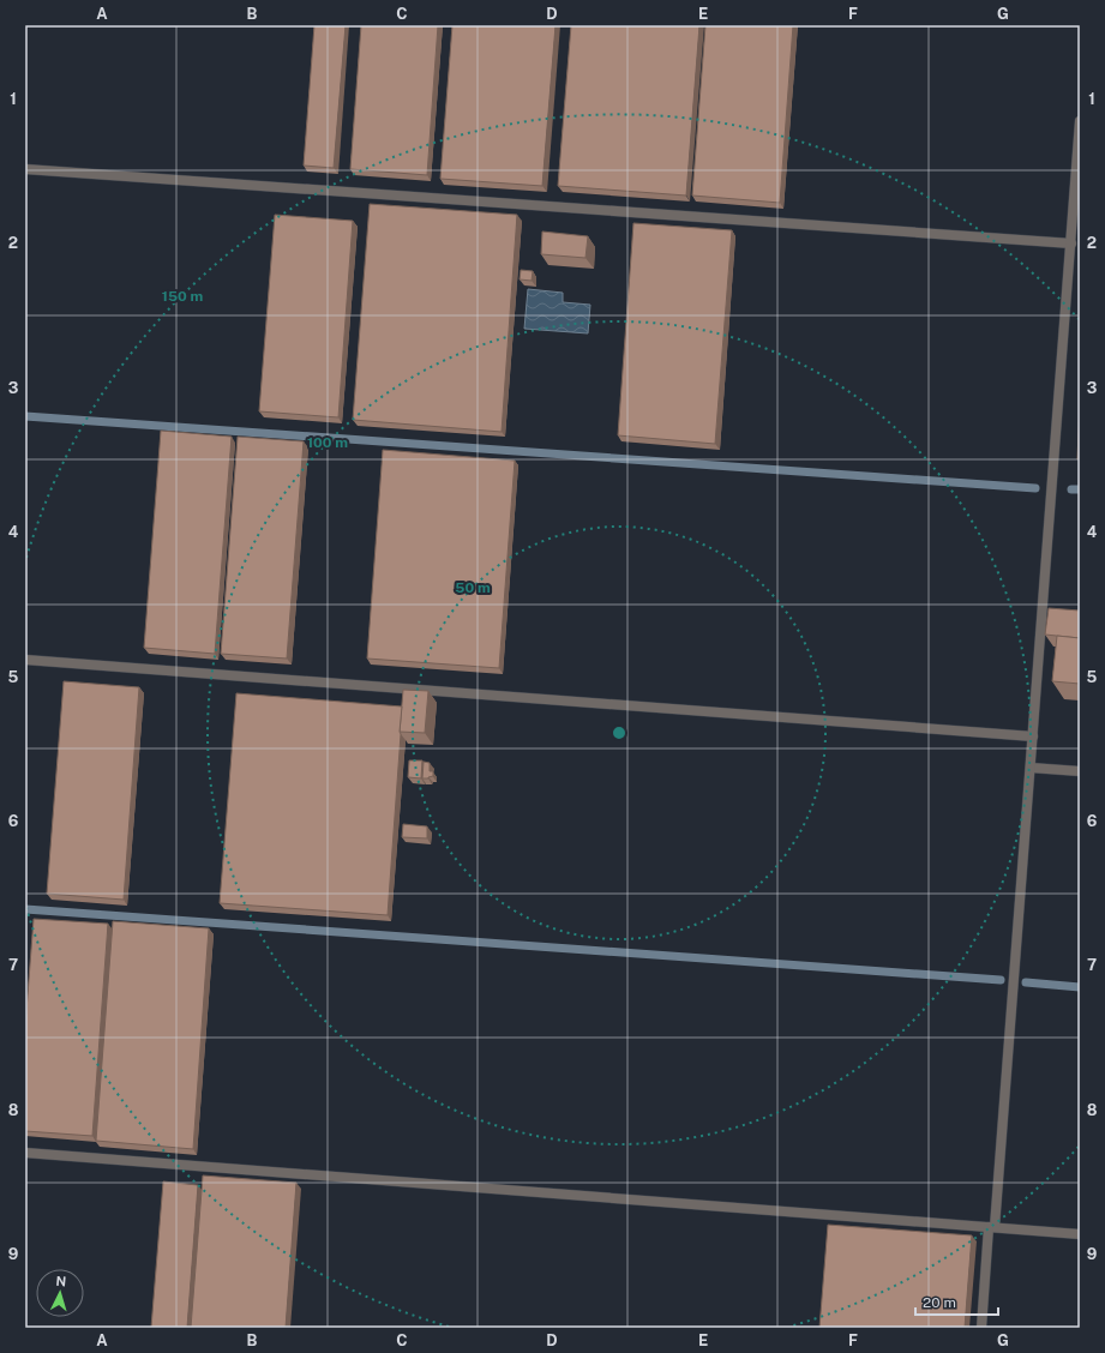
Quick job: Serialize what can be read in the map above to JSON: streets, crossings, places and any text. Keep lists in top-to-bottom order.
{
  "scale_bar": "20 m",
  "north": "top",
  "grid": {
    "columns": [
      "A",
      "B",
      "C",
      "D",
      "E",
      "F",
      "G"
    ],
    "rows": [
      "1",
      "2",
      "3",
      "4",
      "5",
      "6",
      "7",
      "8",
      "9"
    ]
  },
  "rings": ["150 m", "100 m", "50 m"]
}
